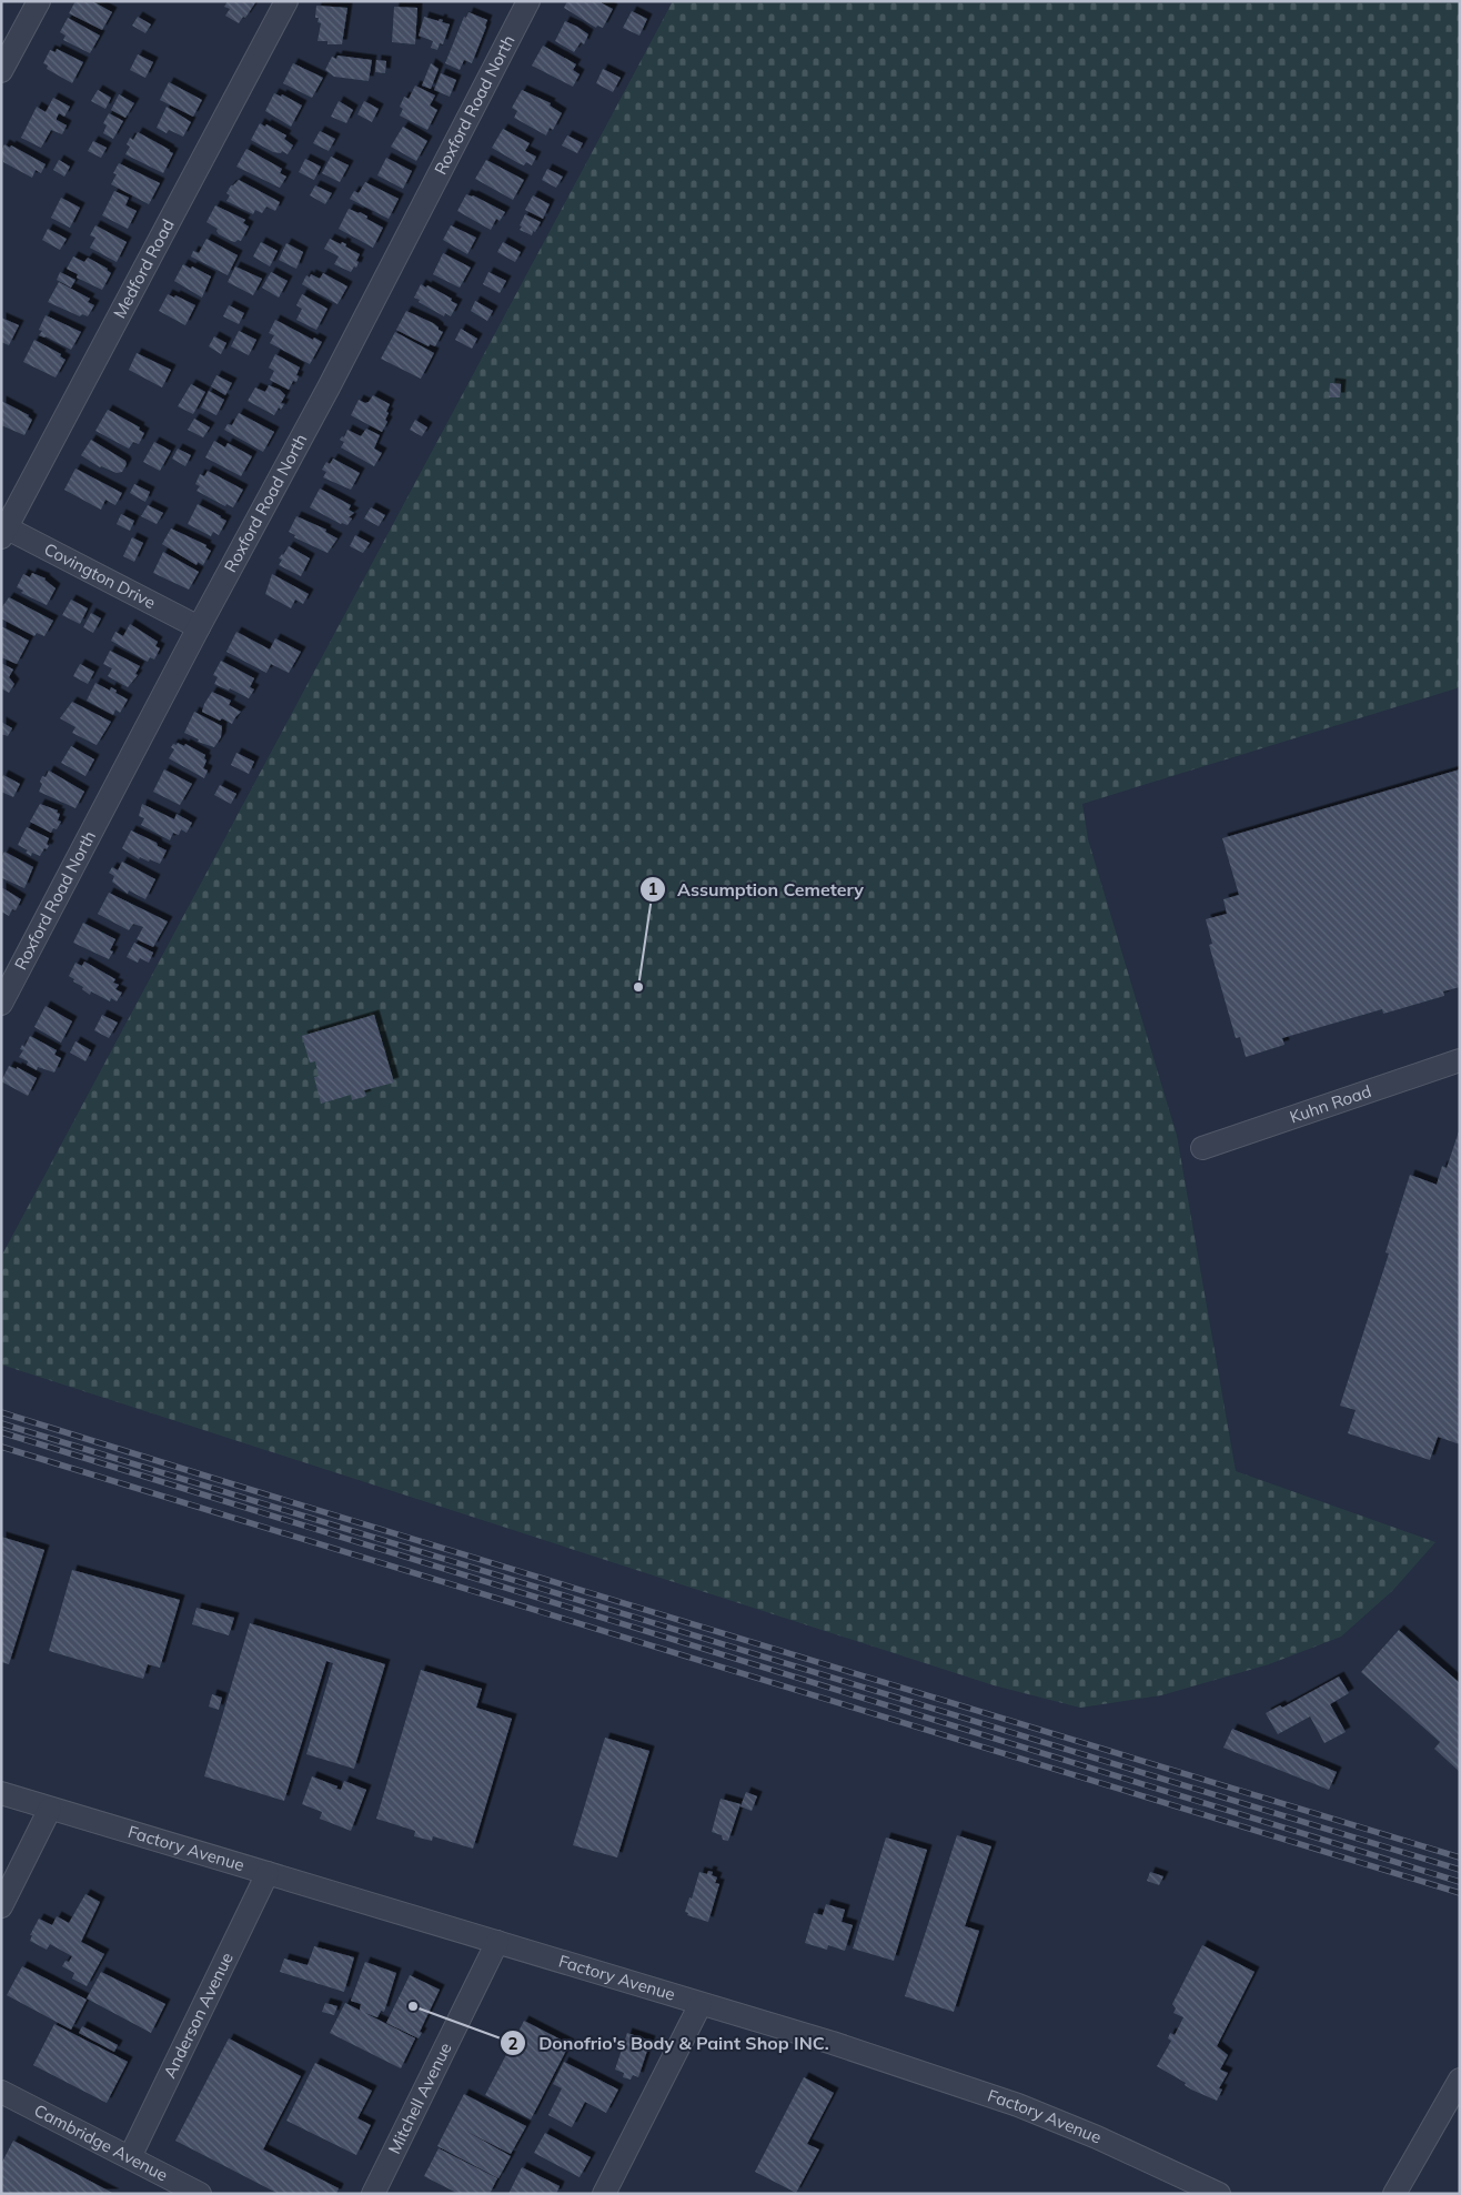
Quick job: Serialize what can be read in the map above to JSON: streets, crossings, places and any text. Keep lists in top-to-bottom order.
{
  "streets": {
    "street": [
      "Roxford Road North",
      "Medford Road",
      "Covington Drive",
      "Kuhn Road",
      "Factory Avenue",
      "Anderson Avenue",
      "Mitchell Avenue",
      "Cambridge Avenue"
    ]
  },
  "crossings": [
    ["Roxford Road North", "Covington Drive"],
    ["Medford Road", "Covington Drive"],
    ["Factory Avenue", "Anderson Avenue"],
    ["Factory Avenue", "Mitchell Avenue"],
    ["Anderson Avenue", "Cambridge Avenue"]
  ],
  "places": ["Assumption Cemetery", "Donofrio's Body & Paint Shop INC."]
}
